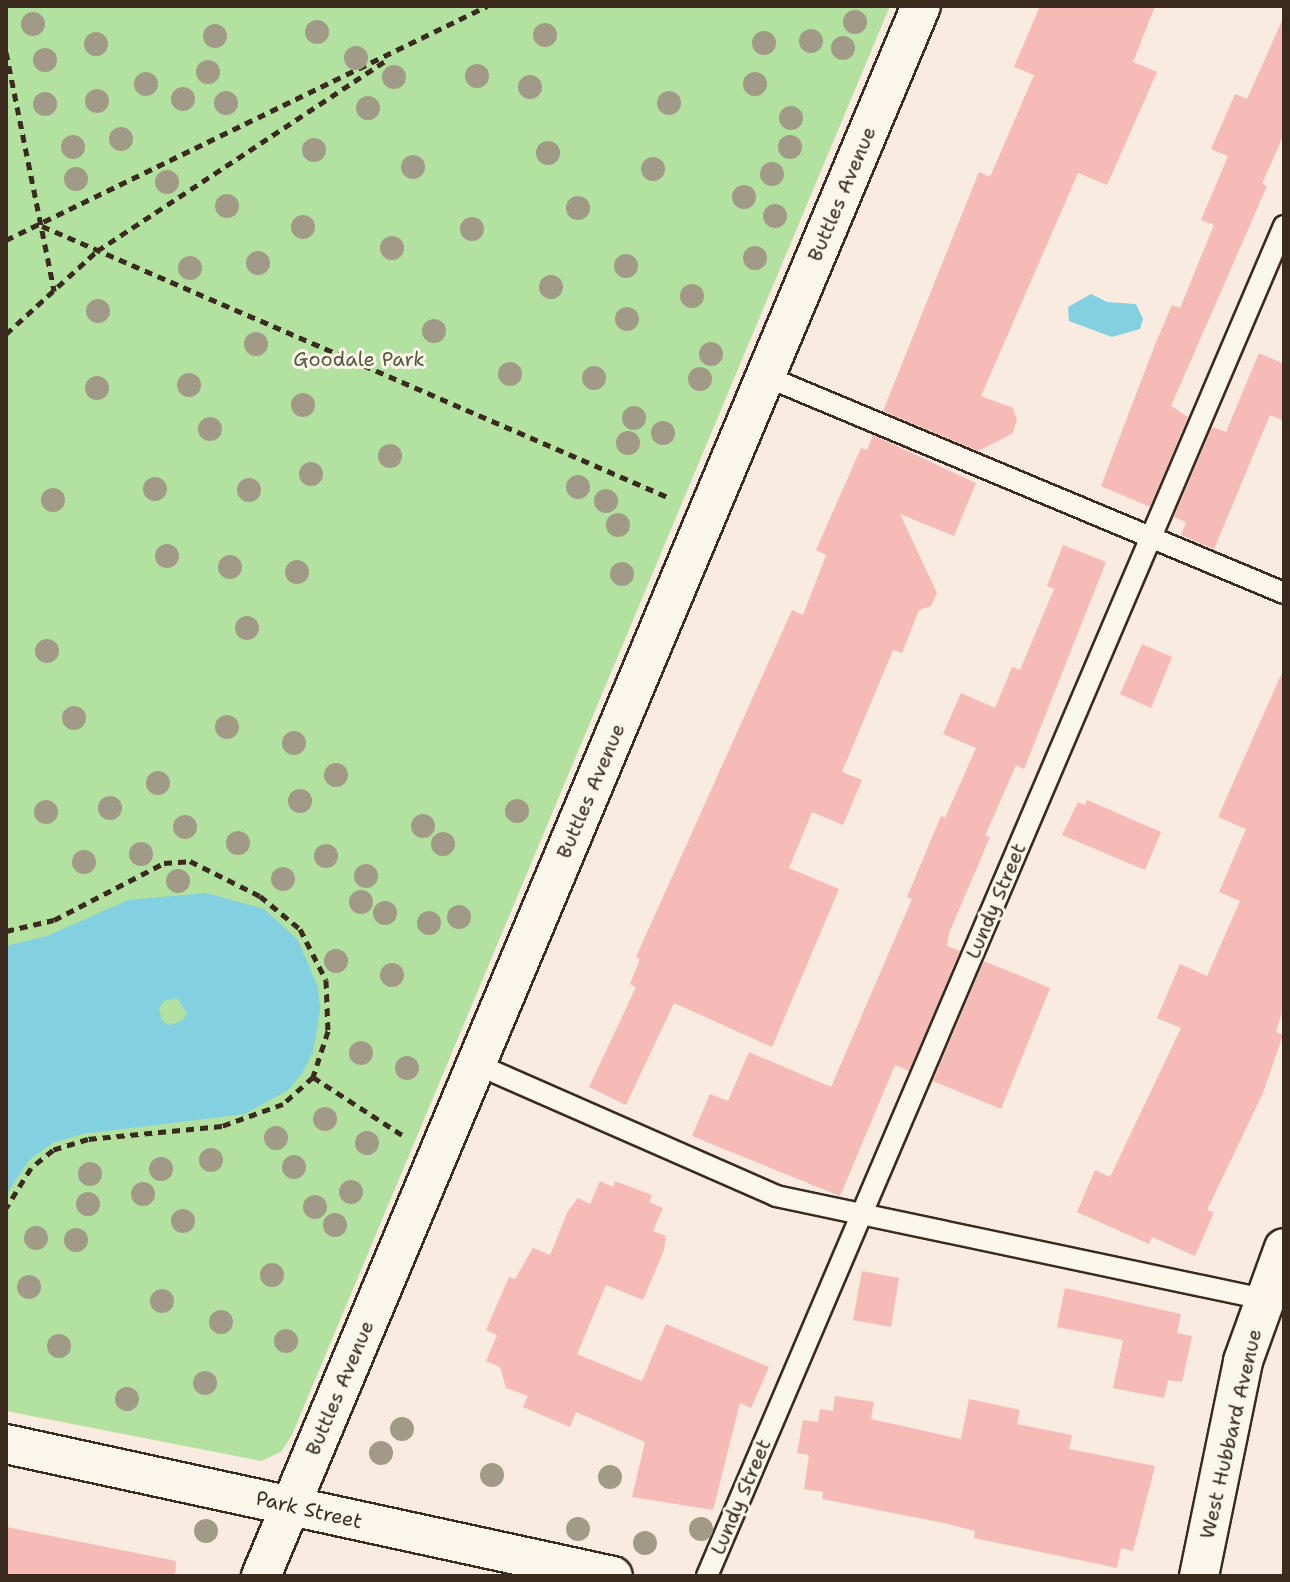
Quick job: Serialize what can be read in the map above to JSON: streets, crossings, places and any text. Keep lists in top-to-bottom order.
{
  "streets": {
    "street": ["Buttles Avenue", "West Hubbard Avenue", "Park Street"],
    "lane": ["Lundy Street"]
  },
  "crossings": [
    ["Buttles Avenue", "Park Street"]
  ],
  "parks": ["Goodale Park"]
}
